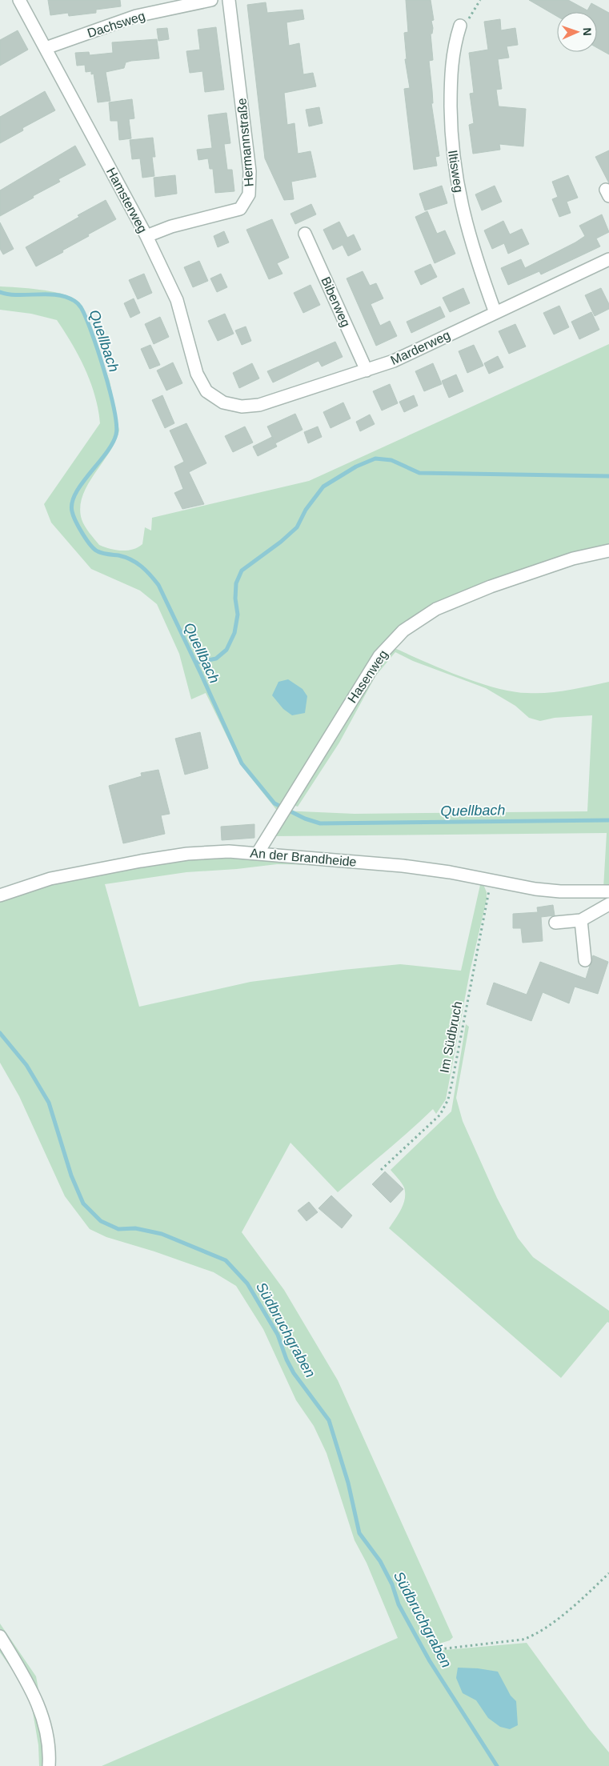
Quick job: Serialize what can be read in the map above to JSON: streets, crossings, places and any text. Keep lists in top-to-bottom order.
{
  "streets": {
    "street": [
      "Dachsweg",
      "Hermannstraße",
      "Iltisweg",
      "Hamsterweg",
      "Biberweg",
      "Marderweg",
      "Hasenweg",
      "An der Brandheide"
    ],
    "path": ["Im Südbruch"]
  },
  "crossings": [
    ["Dachsweg", "Hamsterweg"],
    ["Hermannstraße", "Hamsterweg"],
    ["Iltisweg", "Marderweg"],
    ["Hamsterweg", "Marderweg"],
    ["Biberweg", "Marderweg"],
    ["Hasenweg", "An der Brandheide"],
    ["An der Brandheide", "Im Südbruch"]
  ],
  "water": ["Quellbach", "Südbruchgraben"],
  "north": "right"
}
